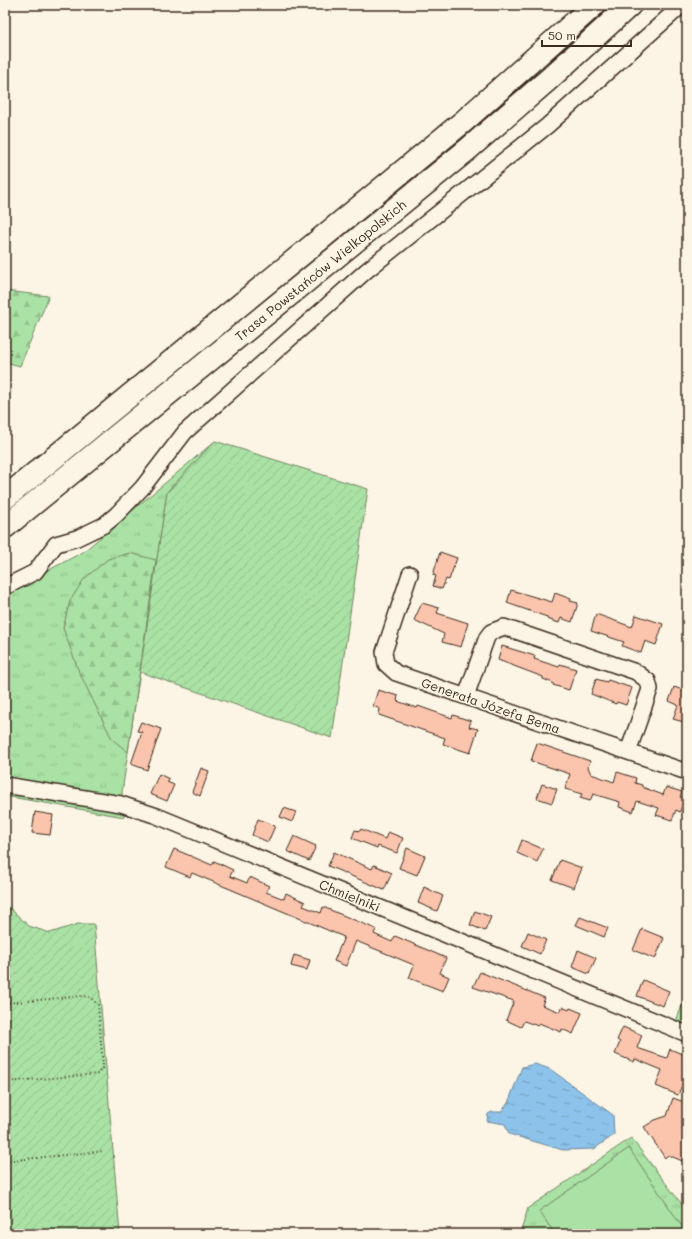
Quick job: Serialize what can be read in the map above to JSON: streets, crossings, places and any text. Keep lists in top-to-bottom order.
{
  "streets": {
    "highway": ["Trasa Powstańców Wielkopolskich"],
    "street": ["Generała Józefa Bema", "Chmielniki"]
  },
  "scale_bar": "50 m"
}
